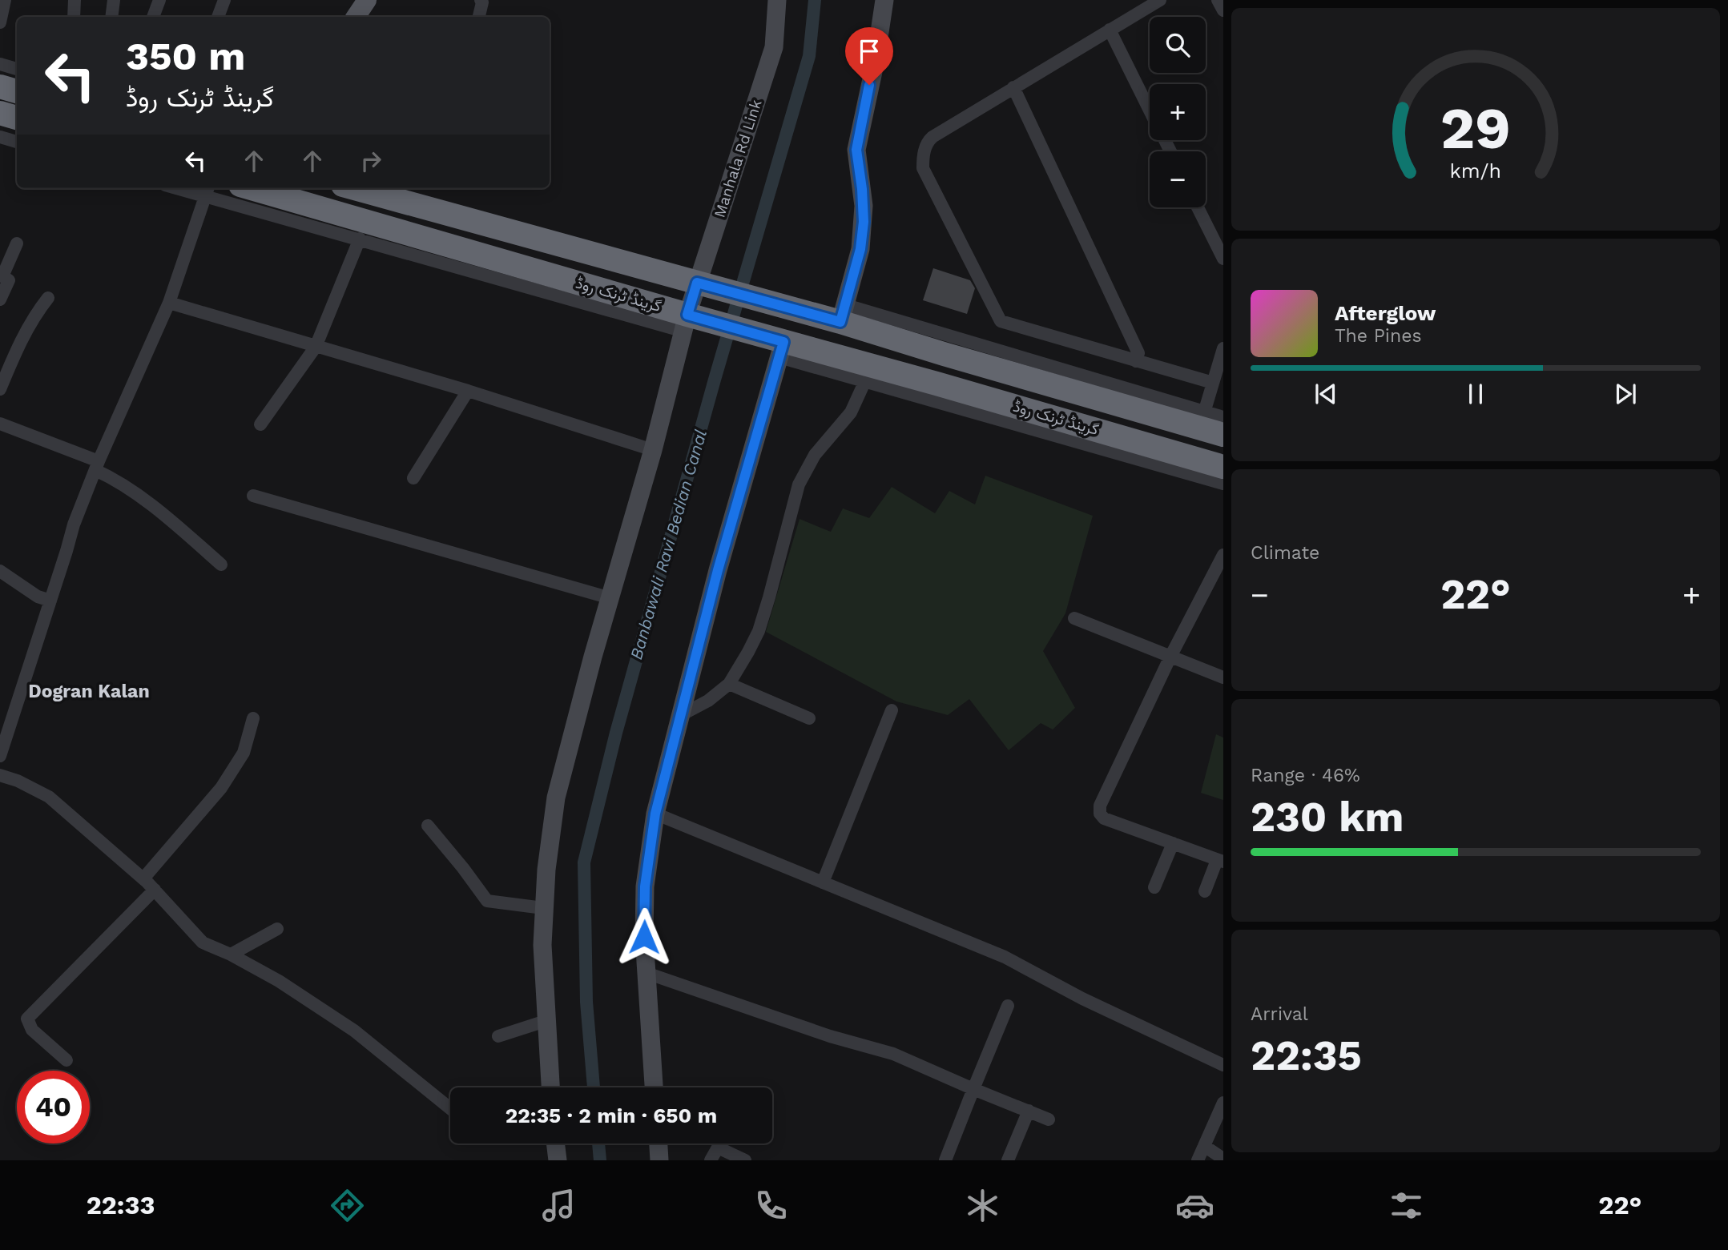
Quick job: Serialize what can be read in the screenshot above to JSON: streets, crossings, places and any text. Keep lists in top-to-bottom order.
{
  "streets": {
    "highway": ["گرینڈ ٹرنک روڈ"],
    "street": ["Manhala Rd Link"]
  },
  "crossings": [
    ["Manhala Rd Link", "گرینڈ ٹرنک روڈ"]
  ],
  "districts": ["Dogran Kalan"],
  "water": ["Banbawali Ravi Bedian Canal"],
  "page": {
    "map_buttons": ["+", "−"],
    "turn": ["350 m", "گرینڈ ٹرنک روڈ"],
    "song": ["Afterglow", "The Pines"],
    "tile": [
      "Climate",
      ["Range · 46%", "230 km"],
      ["Arrival", "22:35"]
    ],
    "heat": ["−", "22°", "+"],
    "limit": "40",
    "trip": "22:35 · 2 min · 650 m",
    "tabs": ["22:33", "22°"],
    "gauge": ["29", "km/h"]
  }
}
